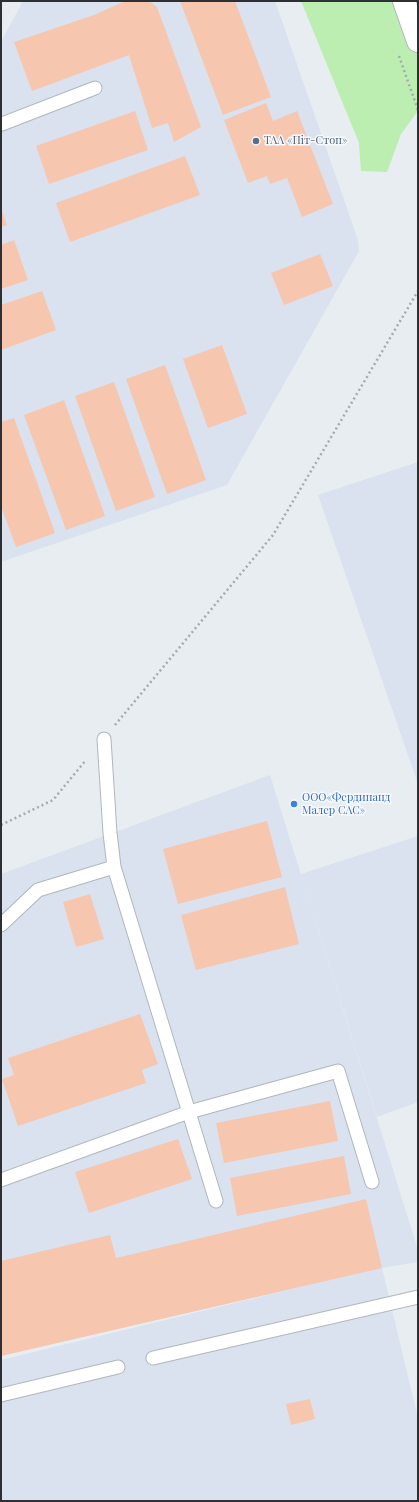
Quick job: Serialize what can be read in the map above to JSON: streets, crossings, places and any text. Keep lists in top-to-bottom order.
{
  "places": ["ТАА «Піт-Стоп»", "ООО«Фердинанд Малер САС»"]
}
